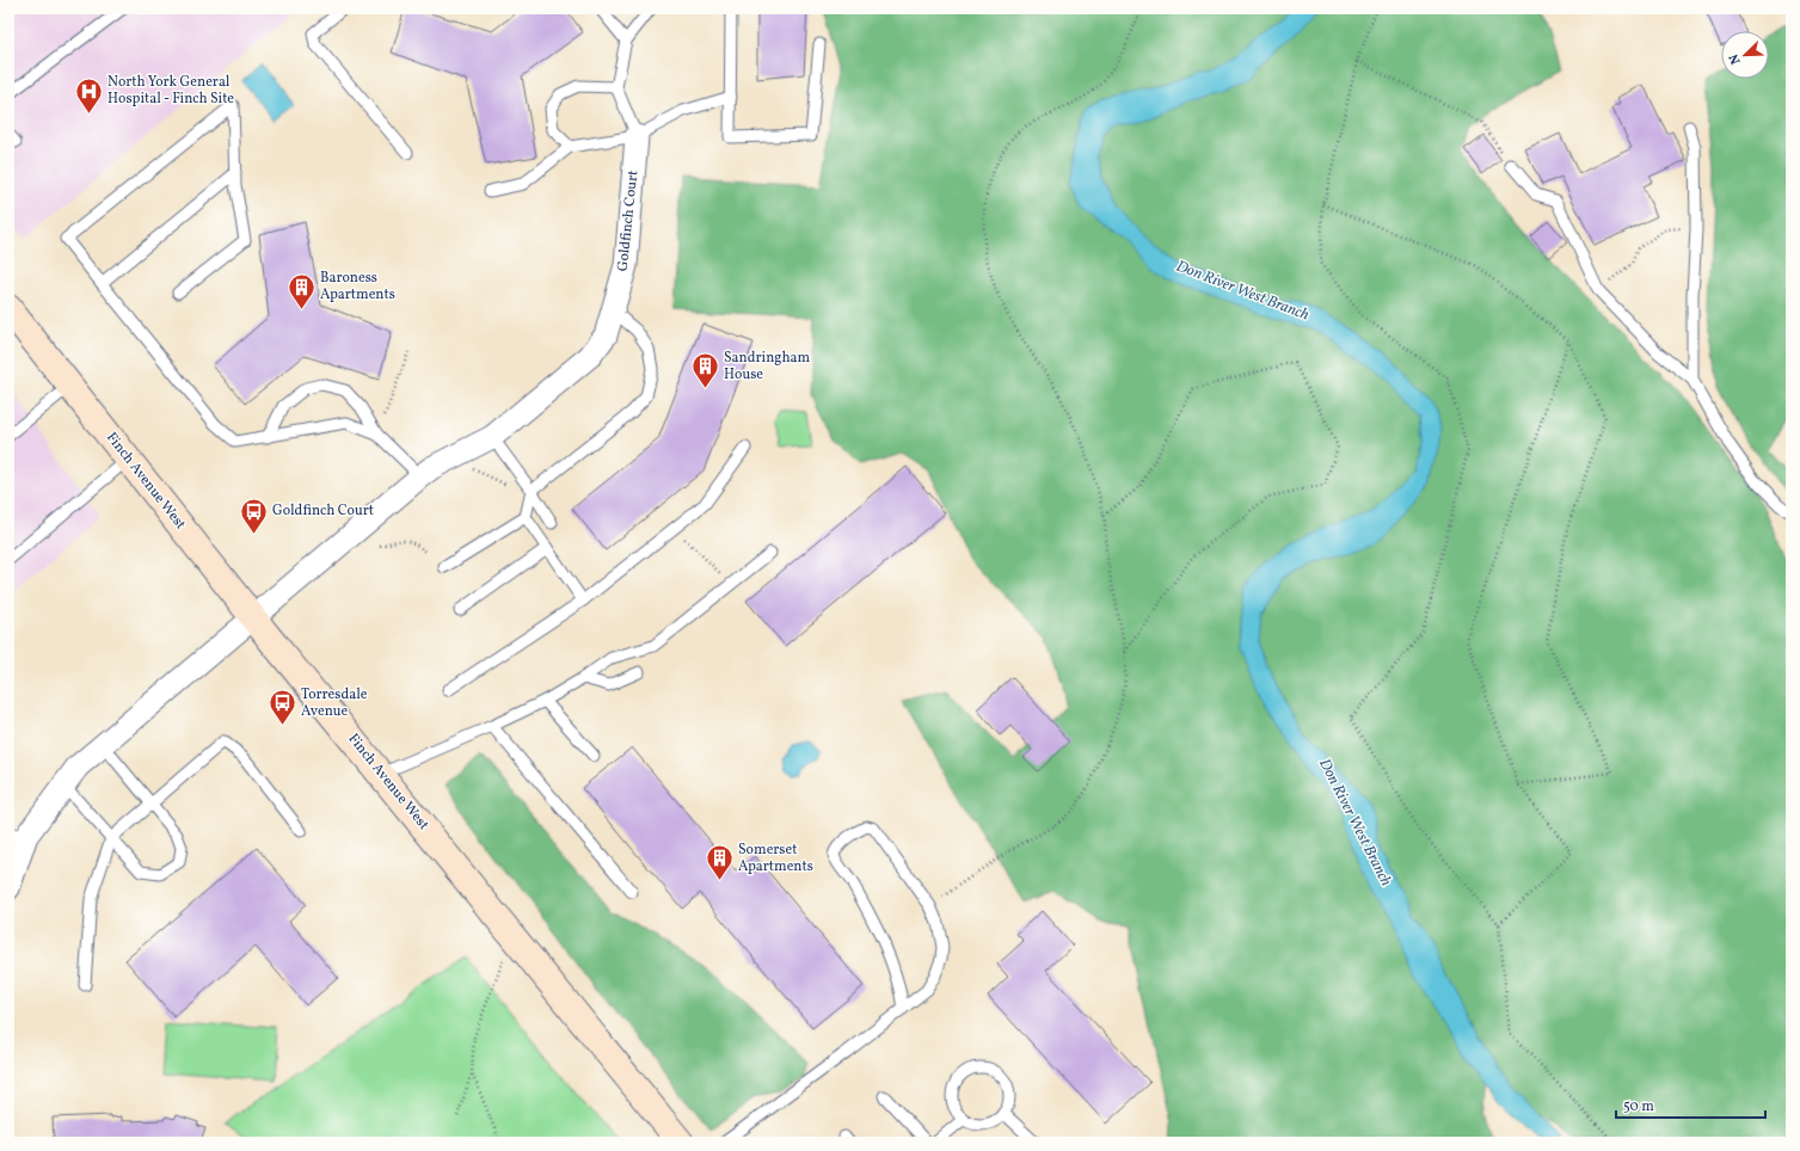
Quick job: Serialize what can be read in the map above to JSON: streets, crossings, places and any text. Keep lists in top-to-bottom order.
{
  "streets": {
    "main road": ["Finch Avenue West"],
    "street": ["Goldfinch Court"]
  },
  "crossings": [
    ["Goldfinch Court", "Finch Avenue West"]
  ],
  "water": ["Don River West Branch"],
  "places": {
    "hospital": ["North York General Hospital - Finch Site"],
    "building": ["Baroness Apartments", "Sandringham House", "Somerset Apartments"],
    "bus stop": ["Goldfinch Court", "Torresdale Avenue"]
  },
  "scale_bar": "50 m",
  "north": "bottom left"
}
